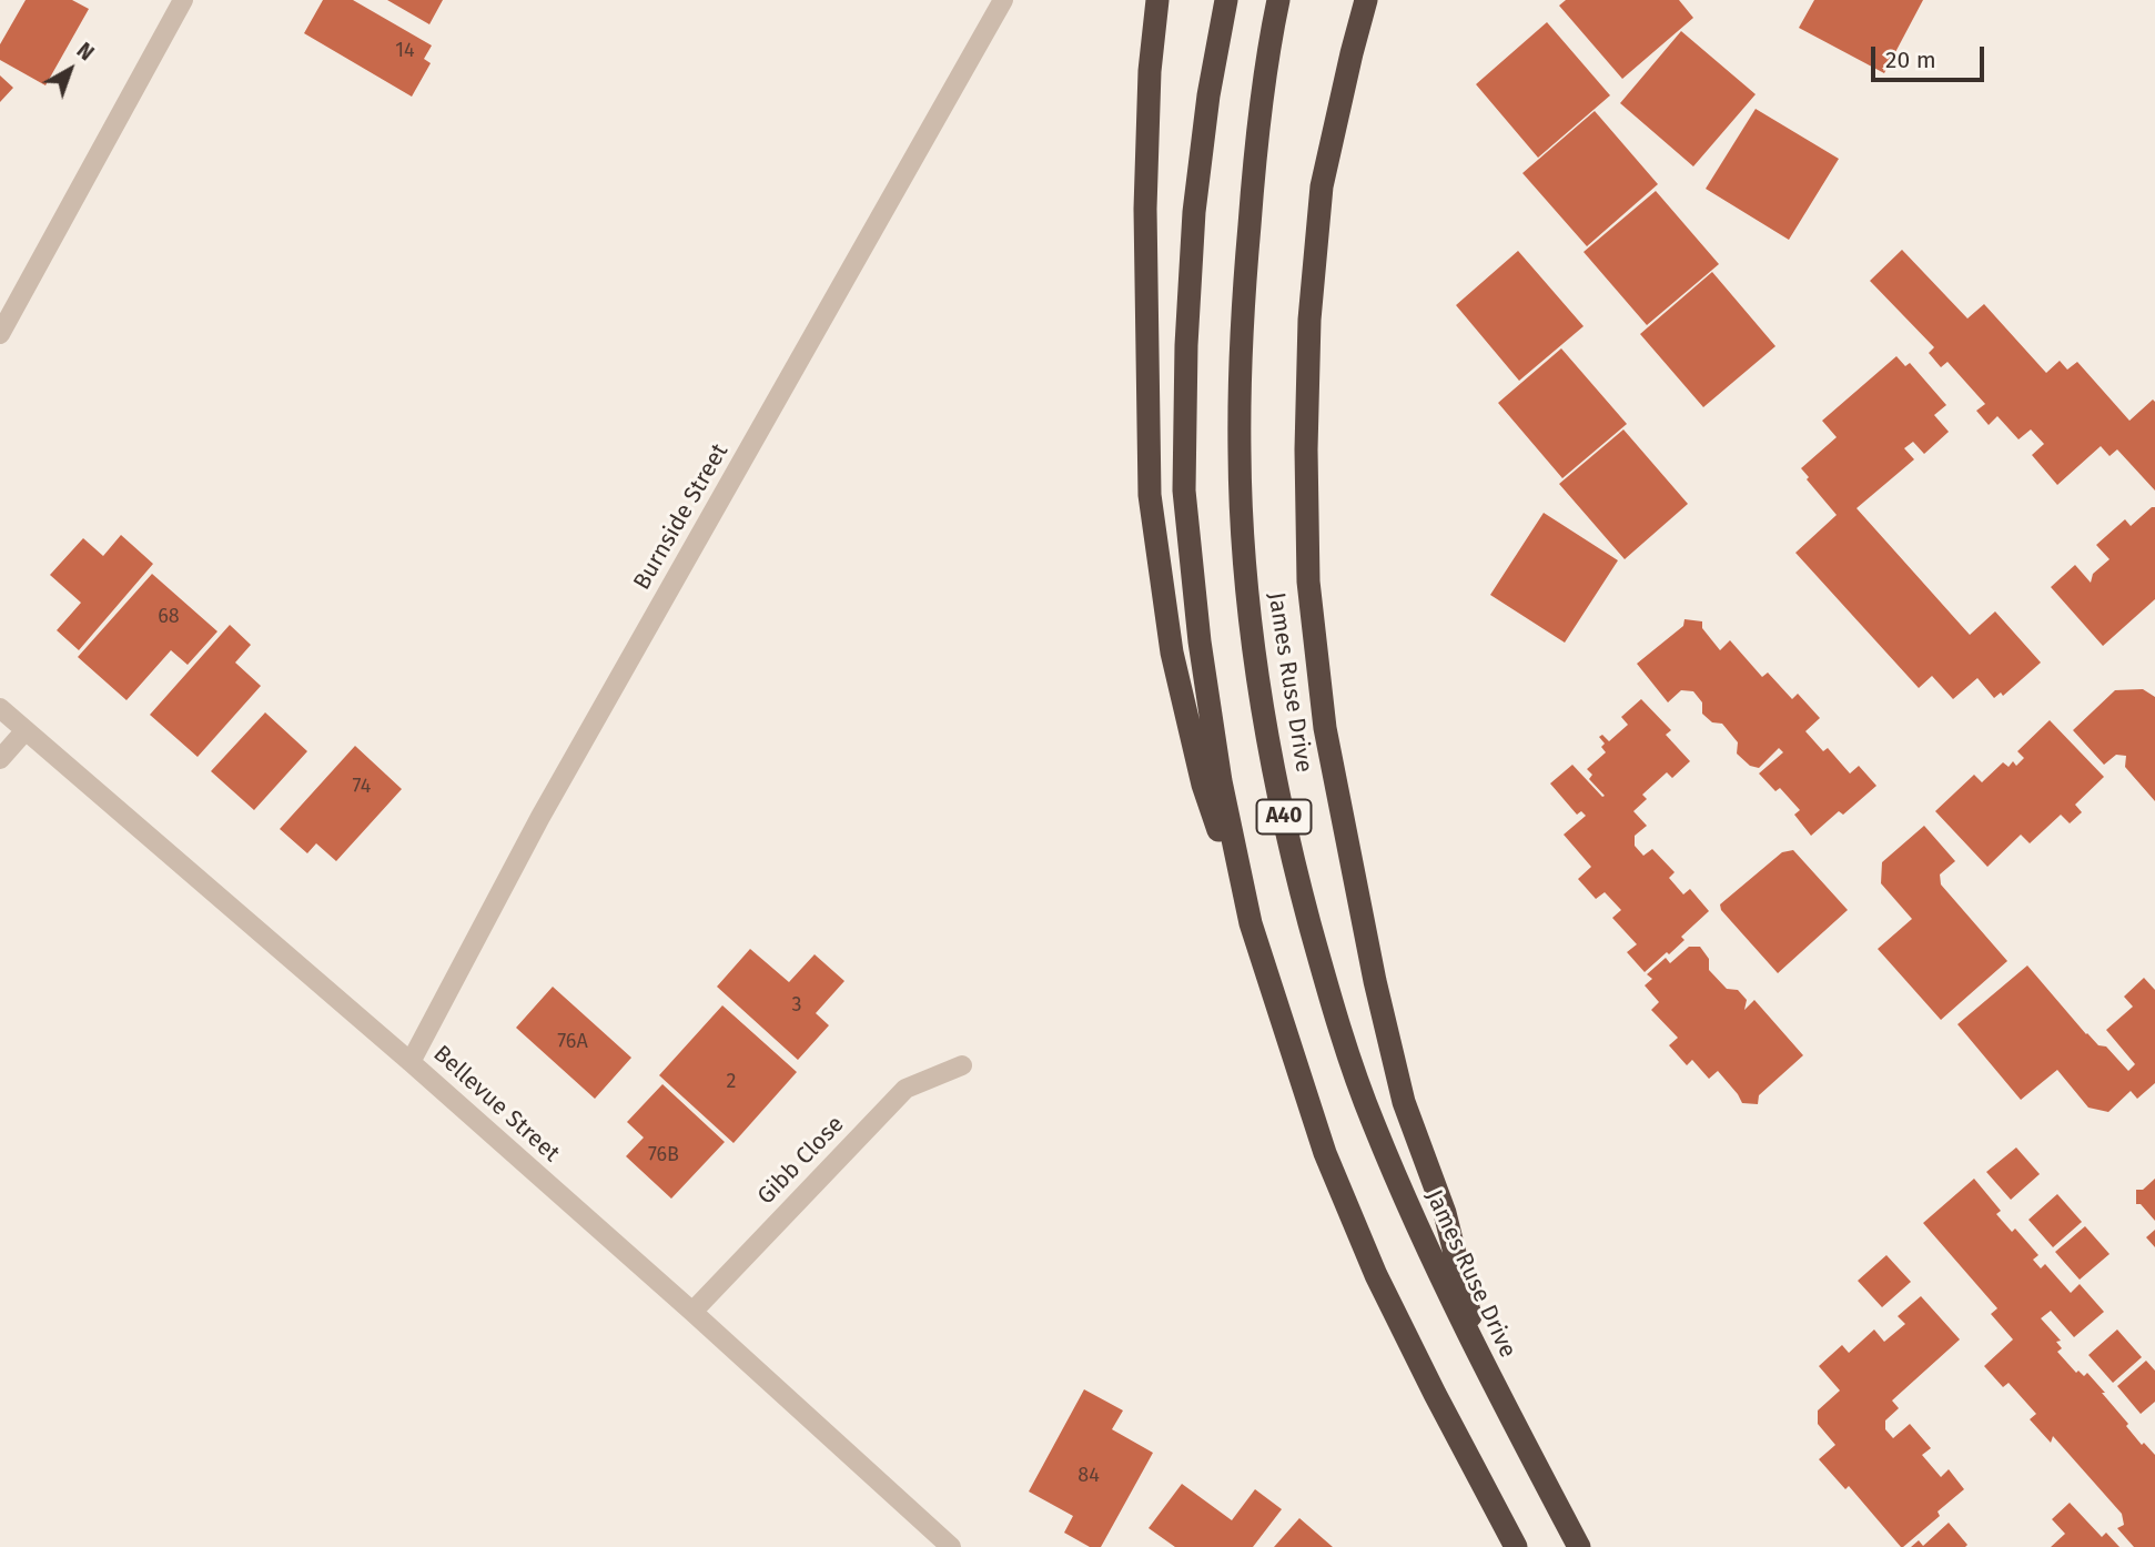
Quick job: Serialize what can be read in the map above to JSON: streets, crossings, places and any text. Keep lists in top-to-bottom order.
{
  "streets": {
    "highway": ["James Ruse Drive", "A40"],
    "street": ["Burnside Street", "Bellevue Street", "Gibb Close"]
  },
  "crossings": [
    ["Burnside Street", "Bellevue Street"],
    ["Bellevue Street", "Gibb Close"]
  ],
  "house_numbers": [
    "14",
    "68",
    "74",
    "3",
    "76A",
    "2",
    "76B",
    "84"
  ],
  "scale_bar": "20 m",
  "north": "top right"
}
